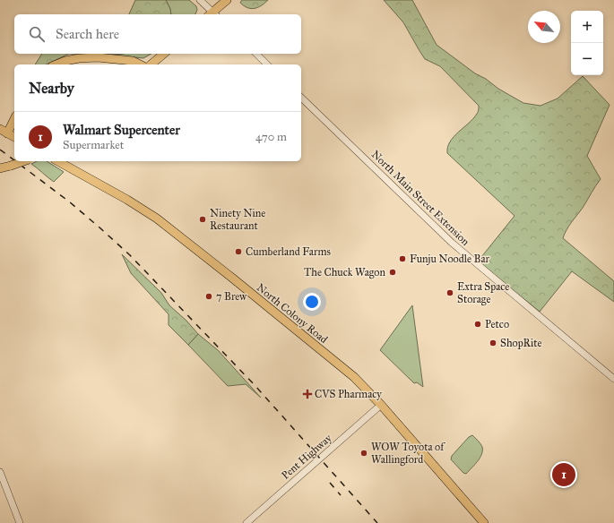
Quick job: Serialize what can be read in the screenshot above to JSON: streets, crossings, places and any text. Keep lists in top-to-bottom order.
{
  "streets": {
    "main road": ["North Colony Road"],
    "street": ["North Main Street Extension", "Pent Highway"]
  },
  "crossings": [
    ["North Colony Road", "Pent Highway"]
  ],
  "places": {
    "other": [
      "Ninety Nine Restaurant",
      "Cumberland Farms",
      "Funju Noodle Bar",
      "The Chuck Wagon",
      "Extra Space Storage",
      "7 Brew",
      "Petco",
      "ShopRite",
      "WOW Toyota of Wallingford"
    ],
    "health": ["CVS Pharmacy"]
  },
  "north": "top left",
  "page": {
    "map_buttons": ["+", "−"],
    "search": "Search here",
    "heading": "Nearby",
    "list": [
      {
        "mark": "1",
        "name": "Walmart Supercenter",
        "note": "Supermarket",
        "value": "470 m"
      }
    ],
    "pins": "1"
  }
}
